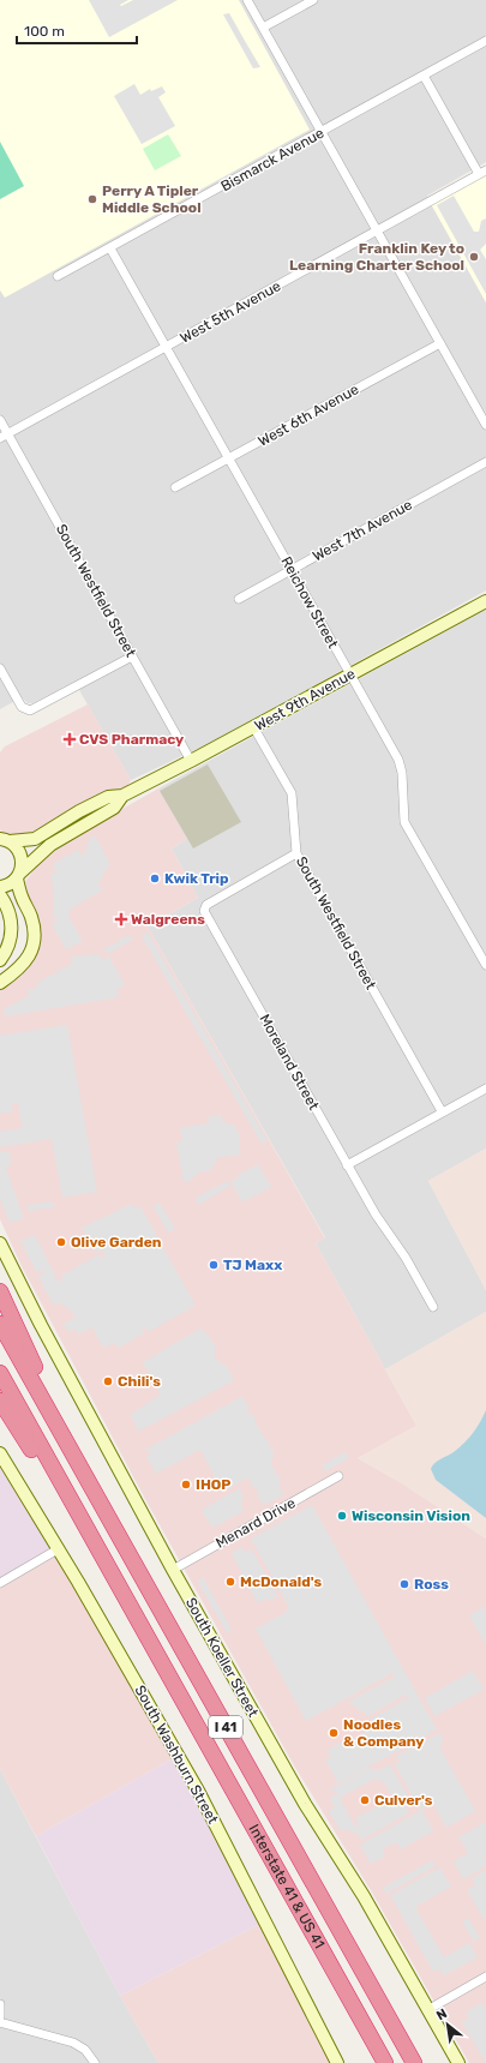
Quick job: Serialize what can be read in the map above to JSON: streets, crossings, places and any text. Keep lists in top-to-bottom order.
{
  "streets": {
    "highway": ["I 41", "Interstate 41 & US 41"],
    "street": [
      "Bismarck Avenue",
      "West 5th Avenue",
      "West 6th Avenue",
      "West 7th Avenue",
      "South Westfield Street",
      "Reichow Street",
      "West 9th Avenue",
      "Moreland Street",
      "Menard Drive",
      "South Koeller Street",
      "South Washburn Street"
    ]
  },
  "crossings": [
    ["Bismarck Avenue", "Reichow Street"],
    ["West 5th Avenue", "South Westfield Street"],
    ["West 5th Avenue", "Reichow Street"],
    ["West 6th Avenue", "Reichow Street"],
    ["West 7th Avenue", "Reichow Street"],
    ["South Westfield Street", "West 9th Avenue"],
    ["South Westfield Street", "Moreland Street"],
    ["Reichow Street", "West 9th Avenue"],
    ["Menard Drive", "South Koeller Street"],
    ["I 41", "Interstate 41 & US 41"]
  ],
  "places": {
    "other": [
      "Perry A Tipler Middle School",
      "Franklin Key to Learning Charter School",
      "Kwik Trip",
      "Olive Garden",
      "TJ Maxx",
      "Chili's",
      "IHOP",
      "Wisconsin Vision",
      "McDonald's",
      "Ross",
      "Noodles & Company",
      "Culver's"
    ],
    "health": ["CVS Pharmacy", "Walgreens"]
  },
  "scale_bar": "100 m",
  "north": "top left"
}
